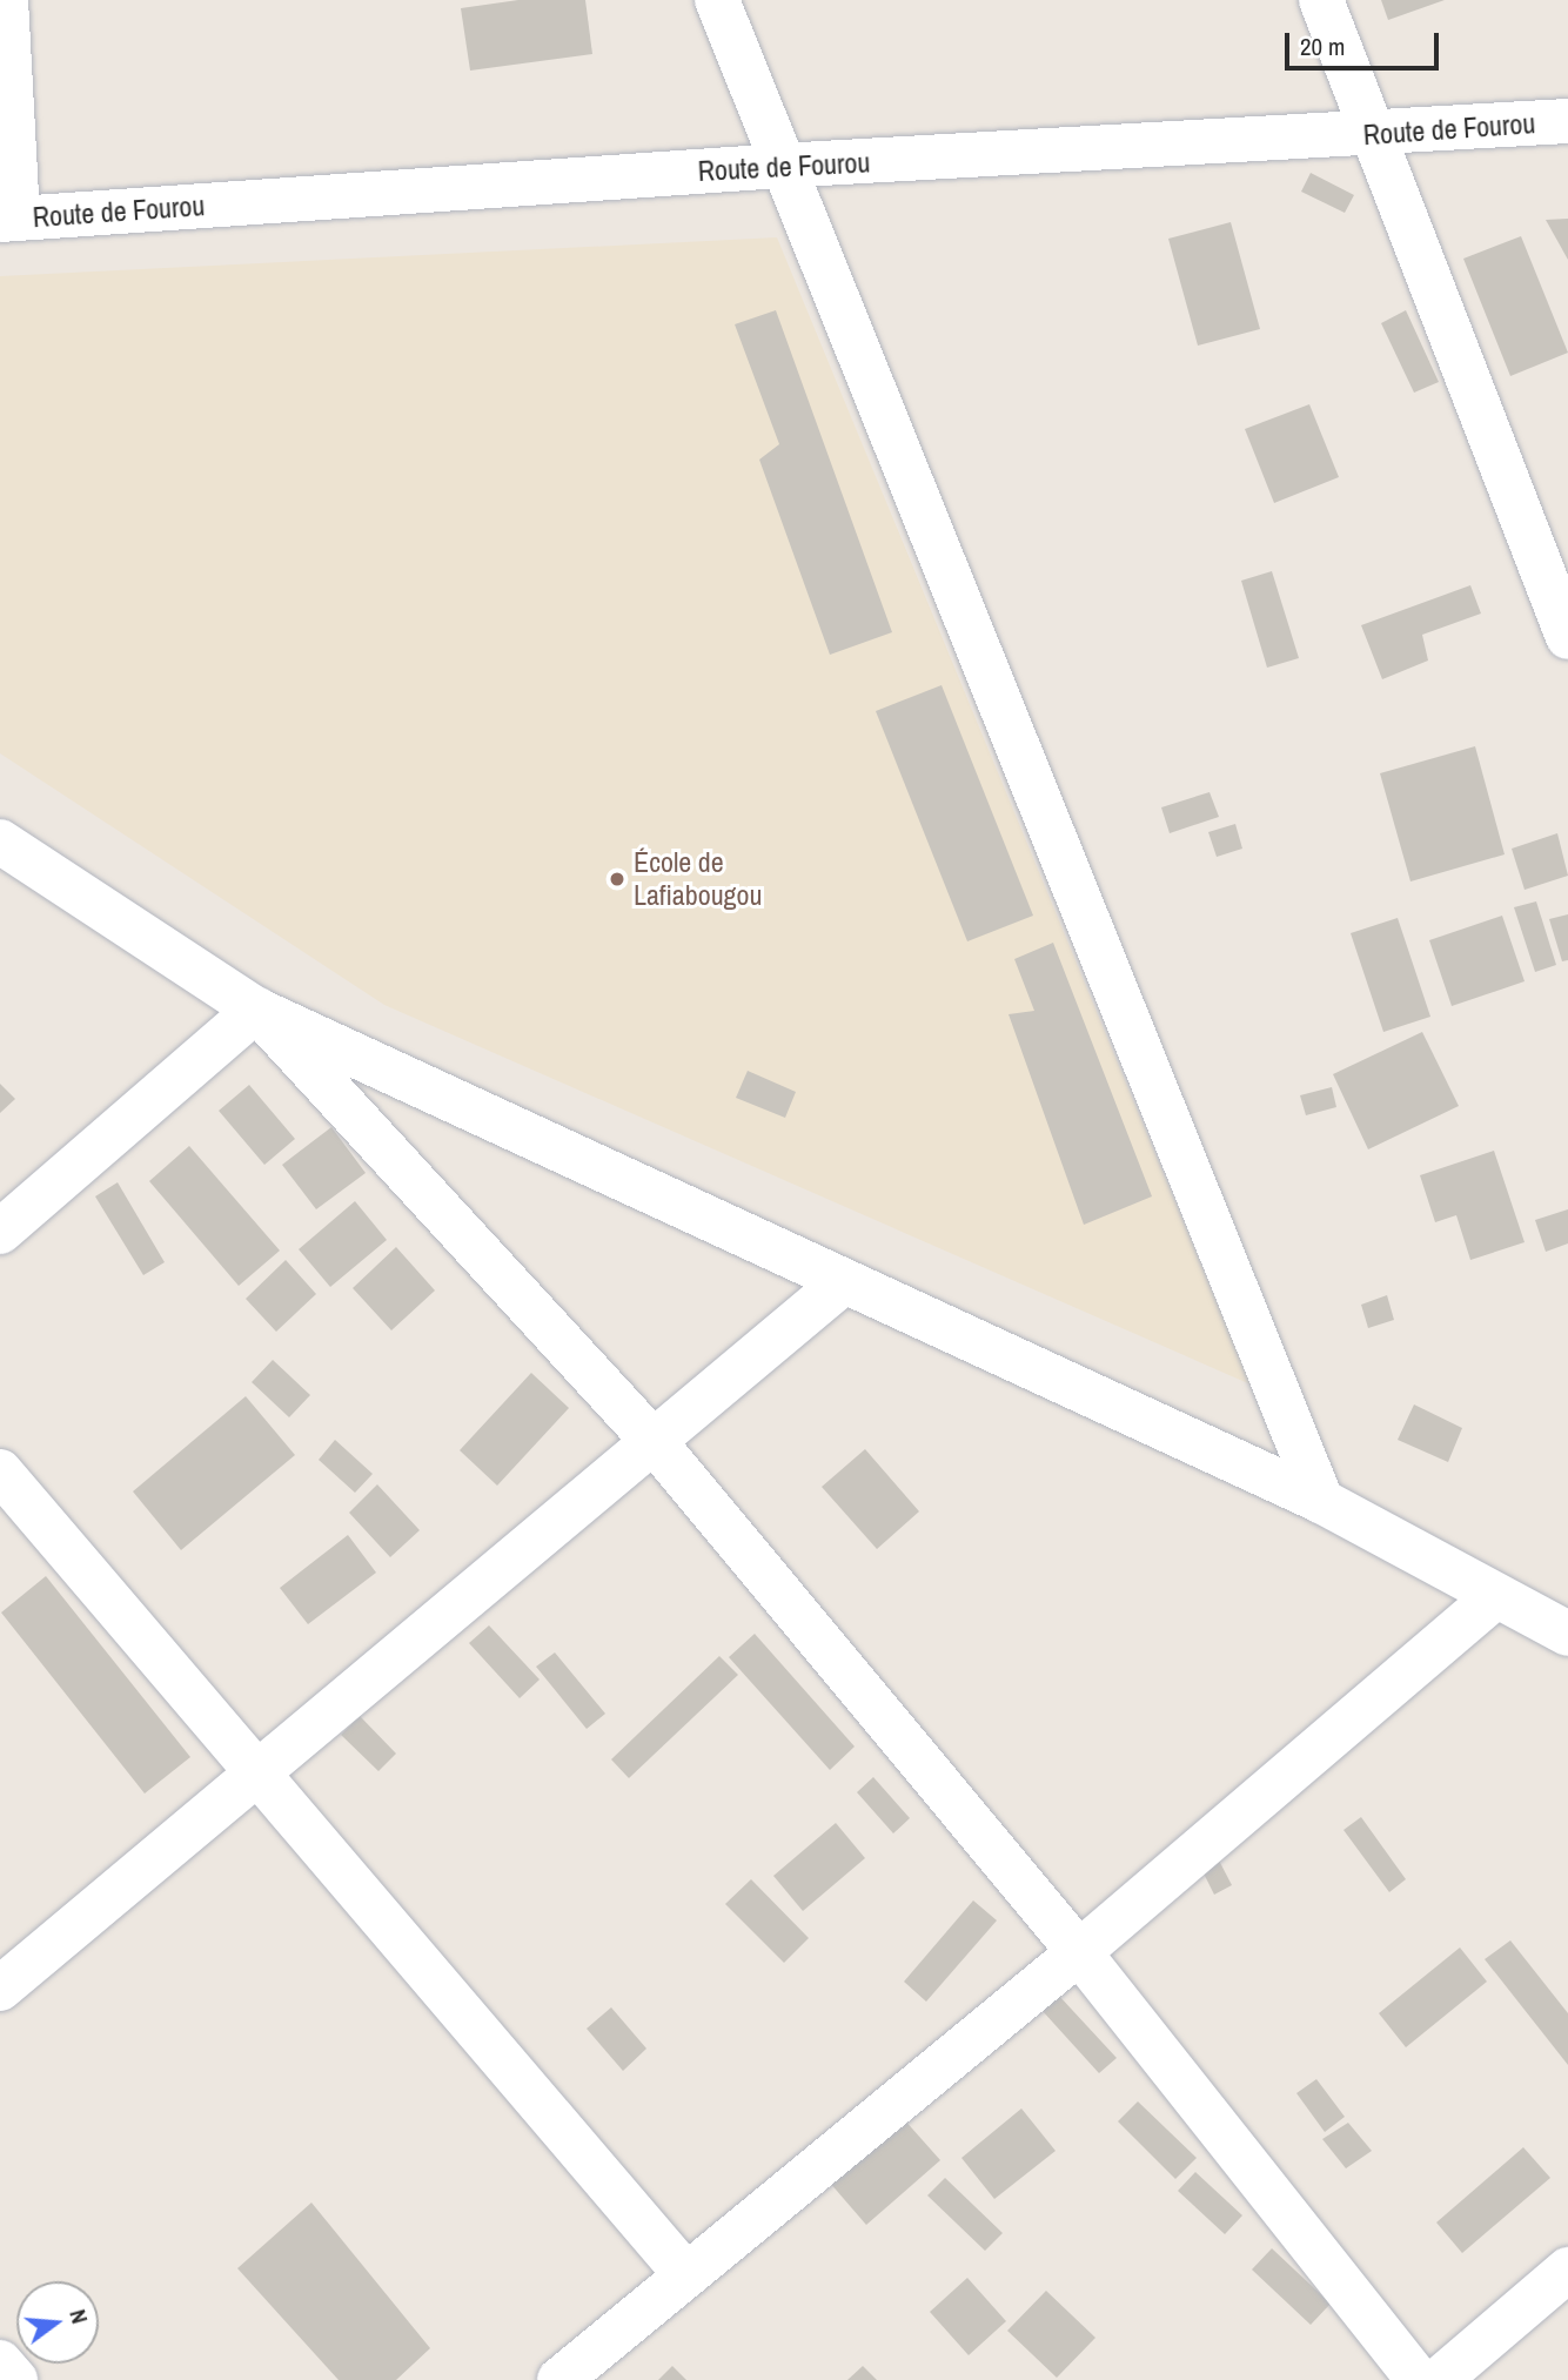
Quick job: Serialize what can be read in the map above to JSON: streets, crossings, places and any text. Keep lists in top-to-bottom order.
{
  "streets": {
    "street": ["Route de Fourou"]
  },
  "places": ["École de Lafiabougou"],
  "scale_bar": "20 m",
  "north": "right"
}
